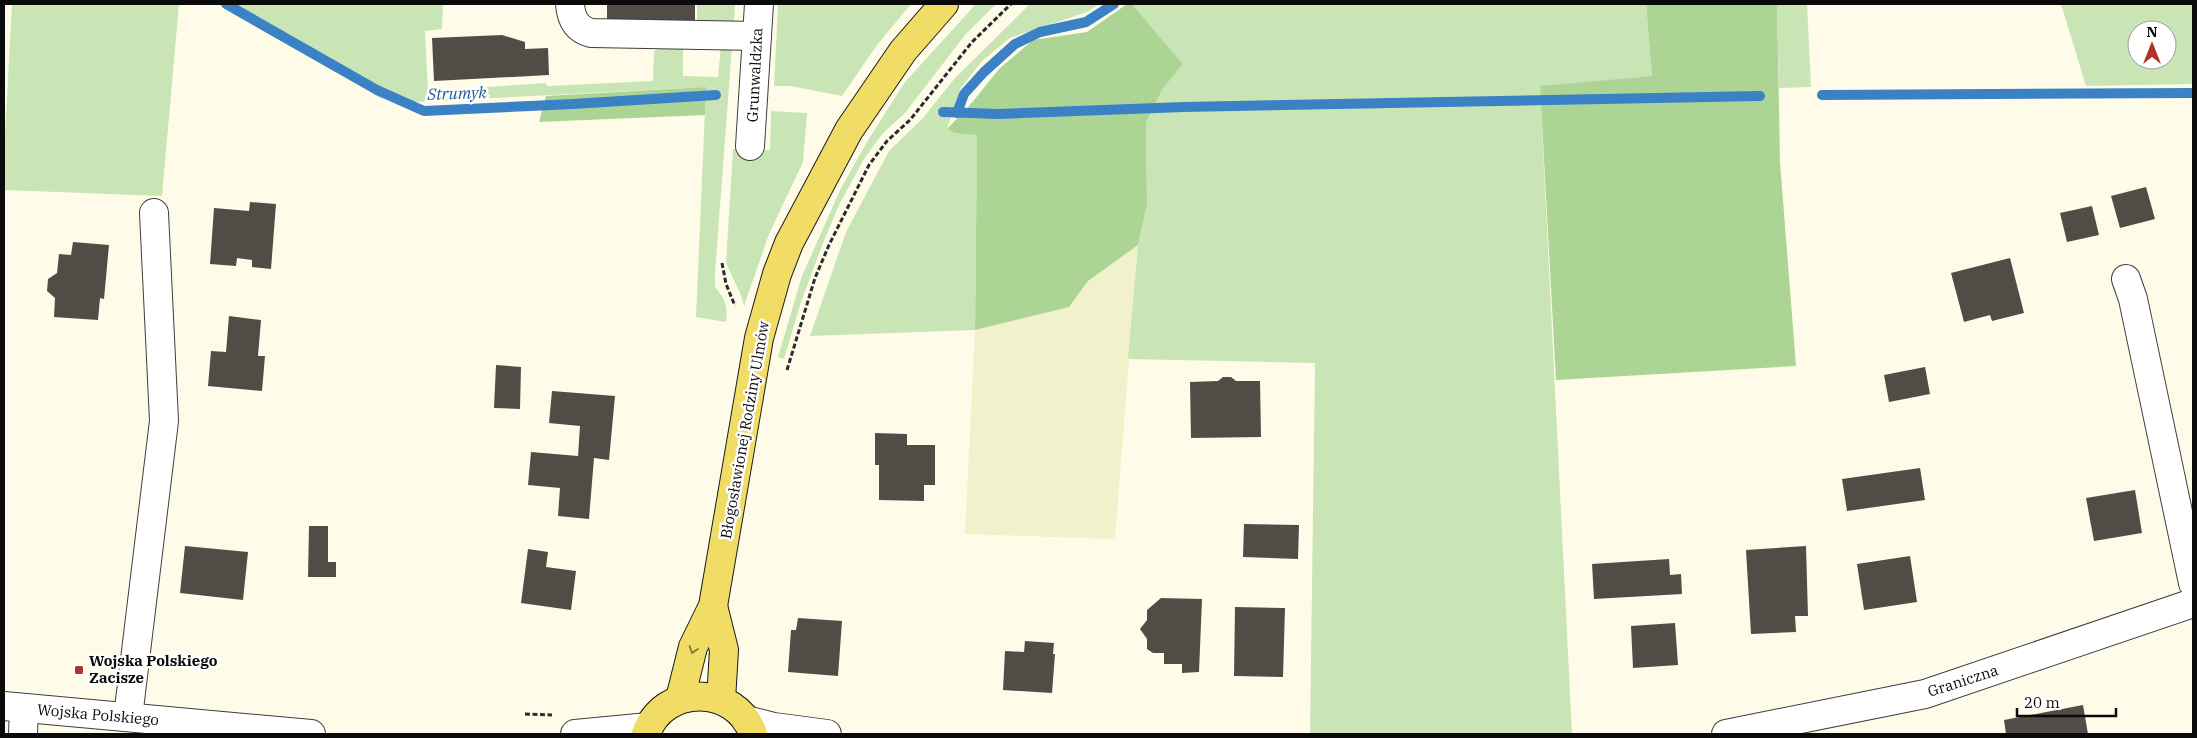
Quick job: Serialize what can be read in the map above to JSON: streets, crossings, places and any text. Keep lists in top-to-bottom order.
{
  "streets": {
    "main road": ["Błogosławionej Rodziny Ulmów"],
    "street": ["Grunwaldzka", "Graniczna", "Wojska Polskiego"]
  },
  "water": ["Strumyk"],
  "places": {
    "transit": ["Wojska Polskiego Zacisze"]
  },
  "scale_bar": "20 m",
  "north": "top"
}
